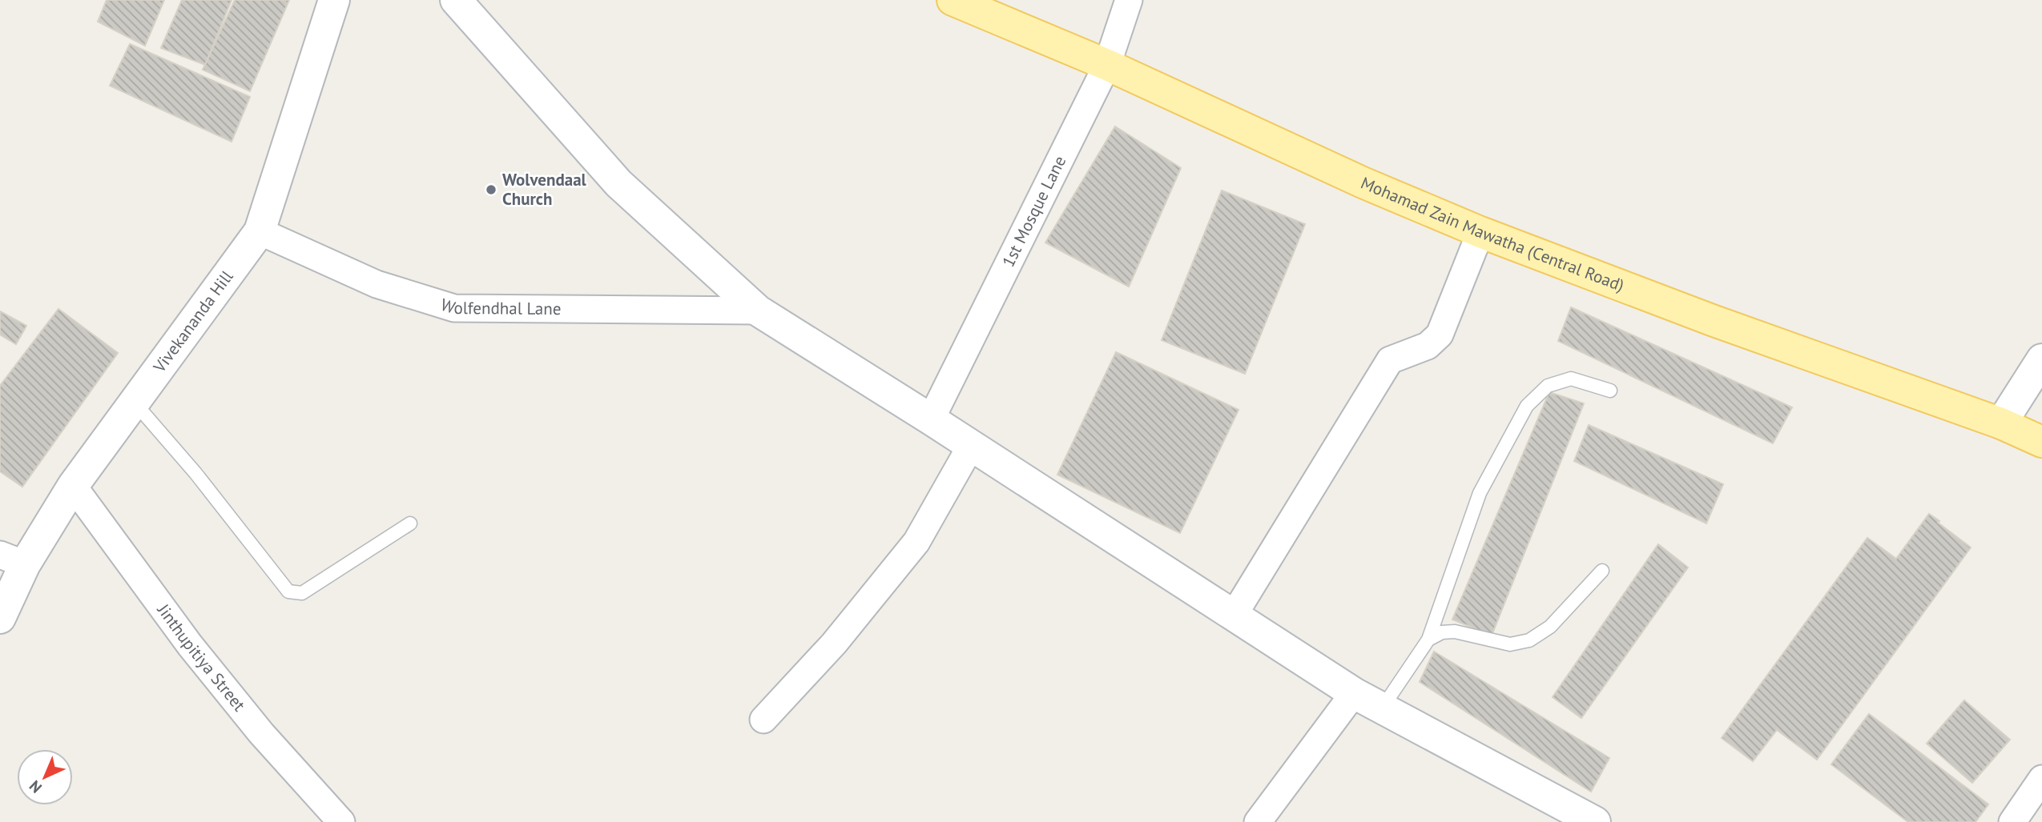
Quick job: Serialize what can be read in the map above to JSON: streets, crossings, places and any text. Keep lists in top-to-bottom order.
{
  "streets": {
    "main road": ["Mohamad Zain Mawatha (Central Road)", "Vivekananda Hill"],
    "street": ["1st Mosque Lane", "Wolfendhal Lane", "Jinthupitiya Street"]
  },
  "crossings": [
    ["1st Mosque Lane", "Mohamad Zain Mawatha (Central Road)"],
    ["Wolfendhal Lane", "Vivekananda Hill"],
    ["Vivekananda Hill", "Jinthupitiya Street"]
  ],
  "places": ["Wolvendaal Church"],
  "north": "bottom left"
}
